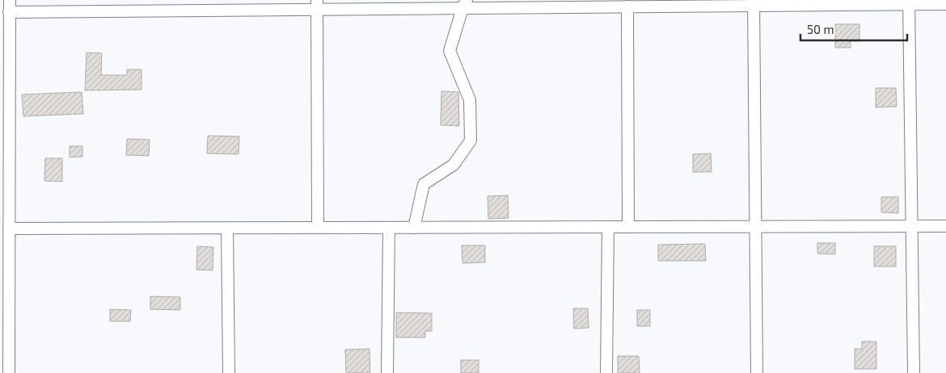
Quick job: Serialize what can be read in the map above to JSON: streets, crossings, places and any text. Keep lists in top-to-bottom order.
{
  "scale_bar": "50 m"
}
